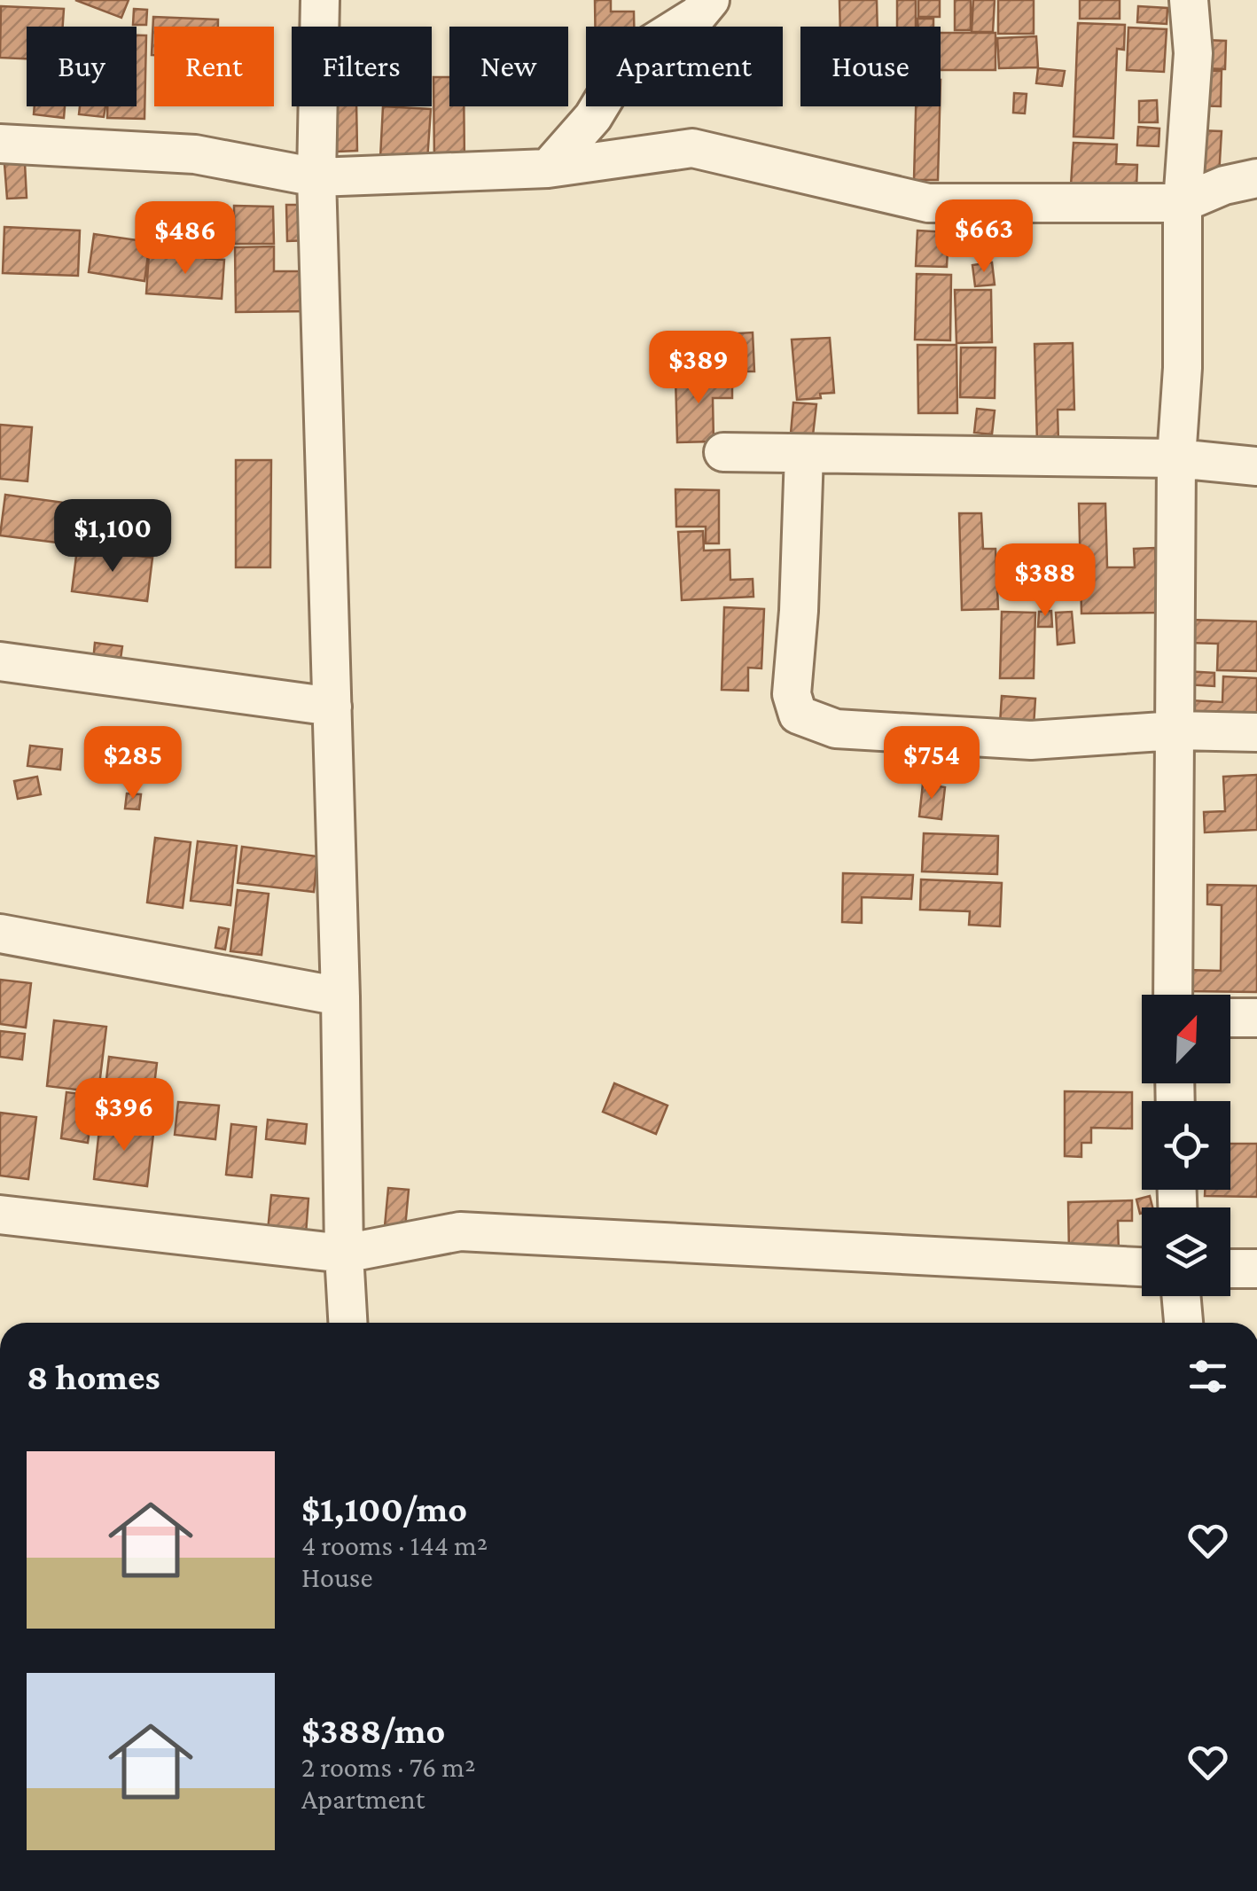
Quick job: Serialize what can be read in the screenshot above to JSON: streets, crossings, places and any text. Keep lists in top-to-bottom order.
{
  "north": "top right",
  "page": {
    "chip": [
      "Buy",
      "Rent",
      "Filters",
      "New",
      "Apartment",
      "House"
    ],
    "price": [
      "$663",
      "$486",
      "$389",
      "$1,100",
      "$388",
      "$285",
      "$754",
      "$396"
    ],
    "heading": "8 homes",
    "list": [
      {
        "name": "$1,100/mo",
        "note": "4 rooms · 144 m² · House"
      },
      {
        "name": "$388/mo",
        "note": "2 rooms · 76 m² · Apartment"
      }
    ]
  }
}
